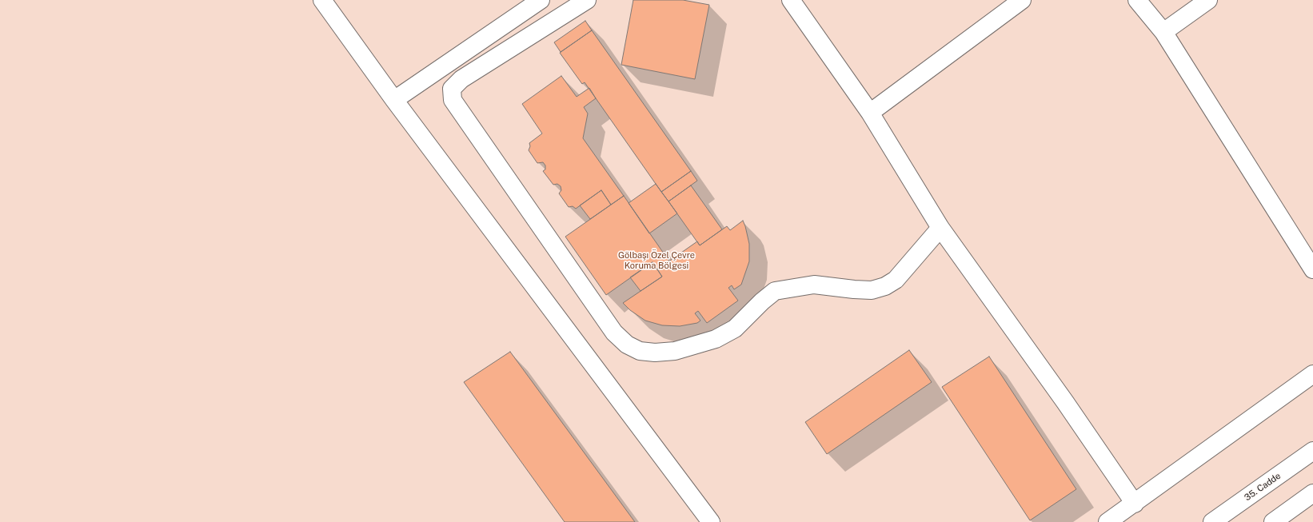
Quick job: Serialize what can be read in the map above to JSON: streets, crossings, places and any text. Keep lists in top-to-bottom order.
{
  "streets": {
    "street": ["35. Cadde"]
  },
  "parks": ["Gölbaşı Özel Çevre Koruma Bölgesi"]
}
